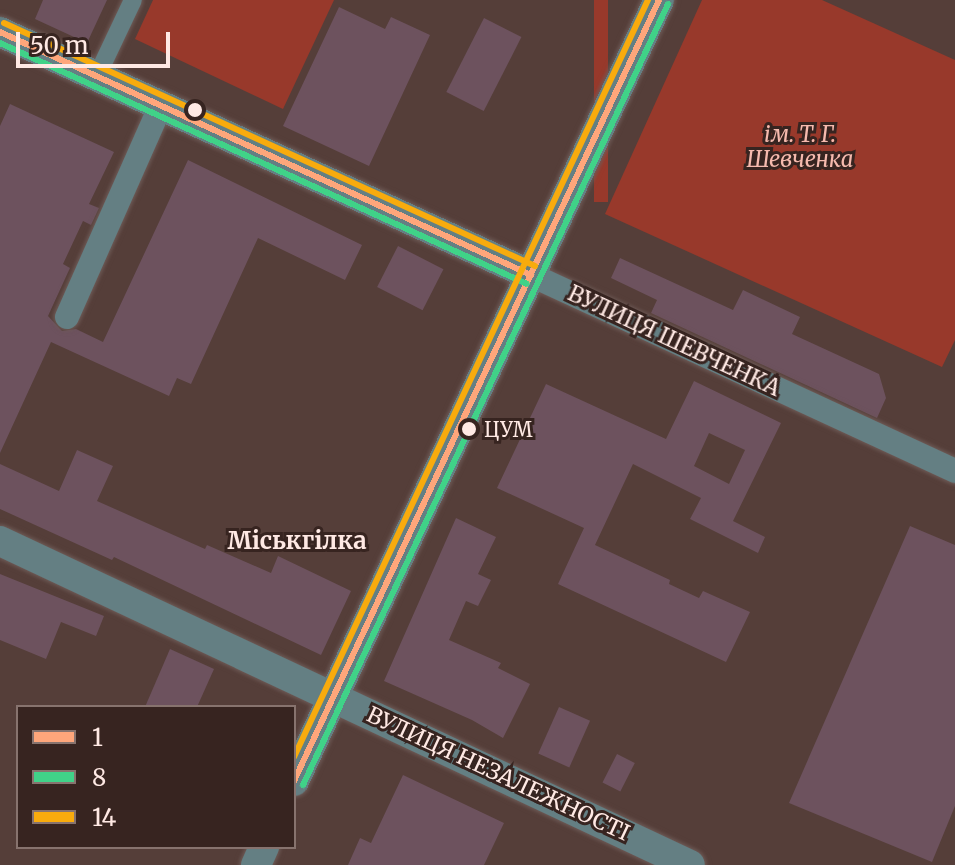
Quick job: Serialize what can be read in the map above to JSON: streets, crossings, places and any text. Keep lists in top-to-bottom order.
{
  "streets": {
    "street": ["ВУЛИЦЯ ШЕВЧЕНКА", "ВУЛИЦЯ НЕЗАЛЕЖНОСТІ"]
  },
  "districts": ["Міськгілка"],
  "parks": ["ім. Т. Г. Шевченка"],
  "places": ["ЦУМ"],
  "lines": ["transit line 1", "transit line 14", "transit line 8"],
  "legend": ["1", "8", "14"],
  "scale_bar": "50 m"
}
